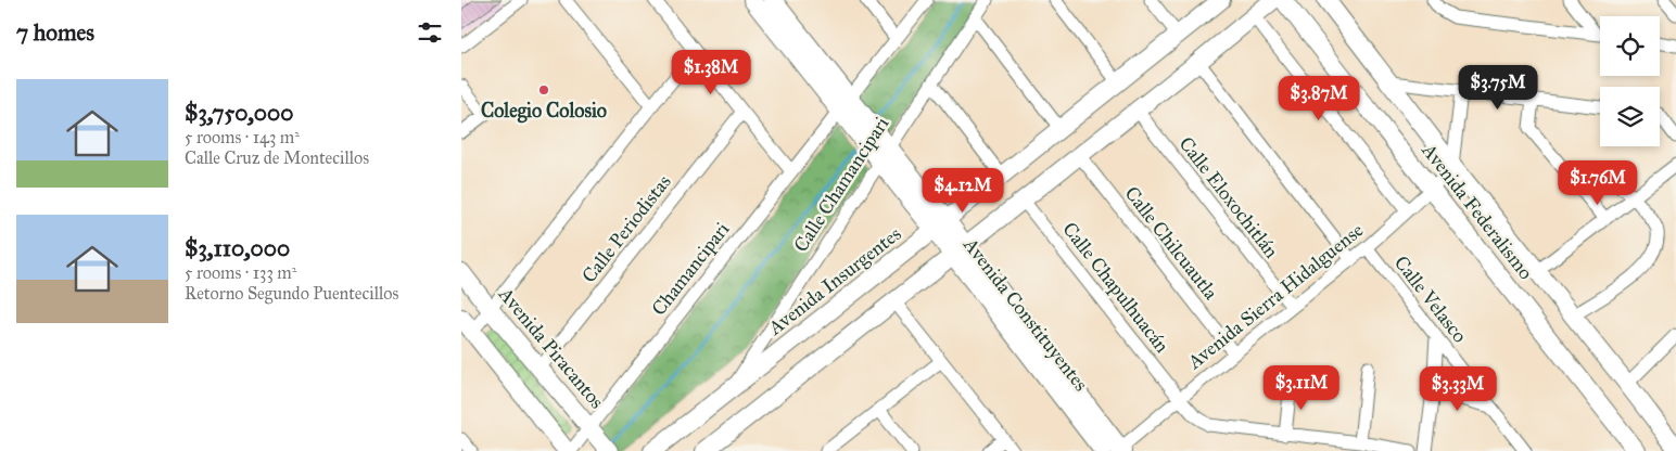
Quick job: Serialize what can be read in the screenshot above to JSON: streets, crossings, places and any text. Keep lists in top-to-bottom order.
{
  "streets": {
    "street": [
      "Calle Chamancipari",
      "Calle Eloxochitlán",
      "Avenida Federalismo",
      "Calle Periodistas",
      "Calle Chilcuautla",
      "Chamancipari",
      "Avenida Insurgentes",
      "Calle Chapulhuacán",
      "Avenida Sierra Hidalguense",
      "Calle Velasco",
      "Avenida Constituyentes",
      "Avenida Piracantos"
    ]
  },
  "crossings": [
    ["Calle Chamancipari", "Avenida Insurgentes"],
    ["Calle Chamancipari", "Avenida Constituyentes"],
    ["Calle Eloxochitlán", "Avenida Sierra Hidalguense"],
    ["Avenida Federalismo", "Avenida Sierra Hidalguense"],
    ["Calle Periodistas", "Avenida Piracantos"],
    ["Calle Chilcuautla", "Avenida Sierra Hidalguense"],
    ["Chamancipari", "Avenida Constituyentes"],
    ["Chamancipari", "Avenida Piracantos"],
    ["Avenida Insurgentes", "Avenida Constituyentes"],
    ["Calle Chapulhuacán", "Avenida Sierra Hidalguense"],
    ["Avenida Sierra Hidalguense", "Calle Velasco"],
    ["Avenida Sierra Hidalguense", "Avenida Constituyentes"]
  ],
  "places": ["Colegio Colosio"],
  "page": {
    "heading": "7 homes",
    "price": [
      "$1.38M",
      "$3.75M",
      "$3.87M",
      "$1.76M",
      "$4.12M",
      "$3.11M",
      "$3.33M"
    ],
    "list": [
      {
        "name": "$3,750,000",
        "note": "5 rooms · 143 m² · Calle Cruz de Montecillos"
      },
      {
        "name": "$3,110,000",
        "note": "5 rooms · 133 m² · Retorno Segundo Puentecillos"
      }
    ]
  }
}
